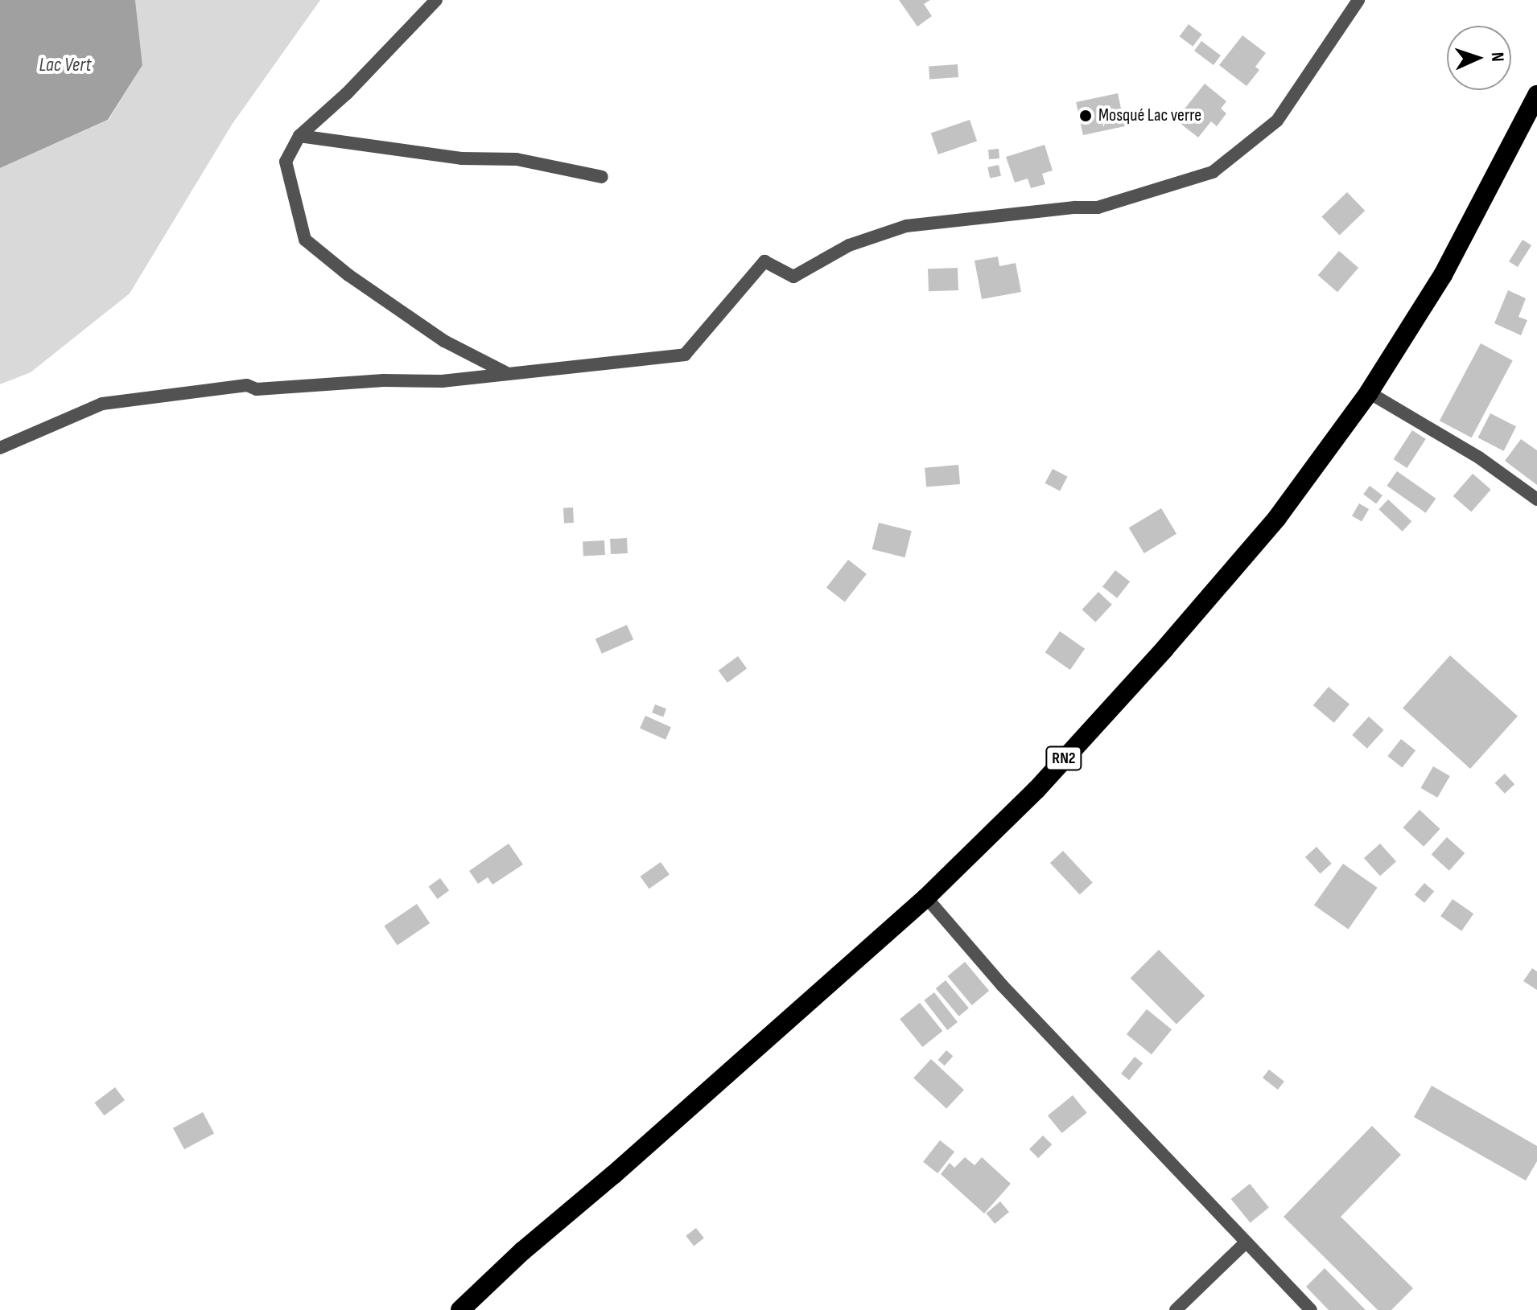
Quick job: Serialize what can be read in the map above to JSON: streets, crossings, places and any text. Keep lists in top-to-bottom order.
{
  "streets": {
    "highway": ["RN2"]
  },
  "water": ["Lac Vert"],
  "places": ["Mosqué Lac verre"],
  "north": "right"
}
